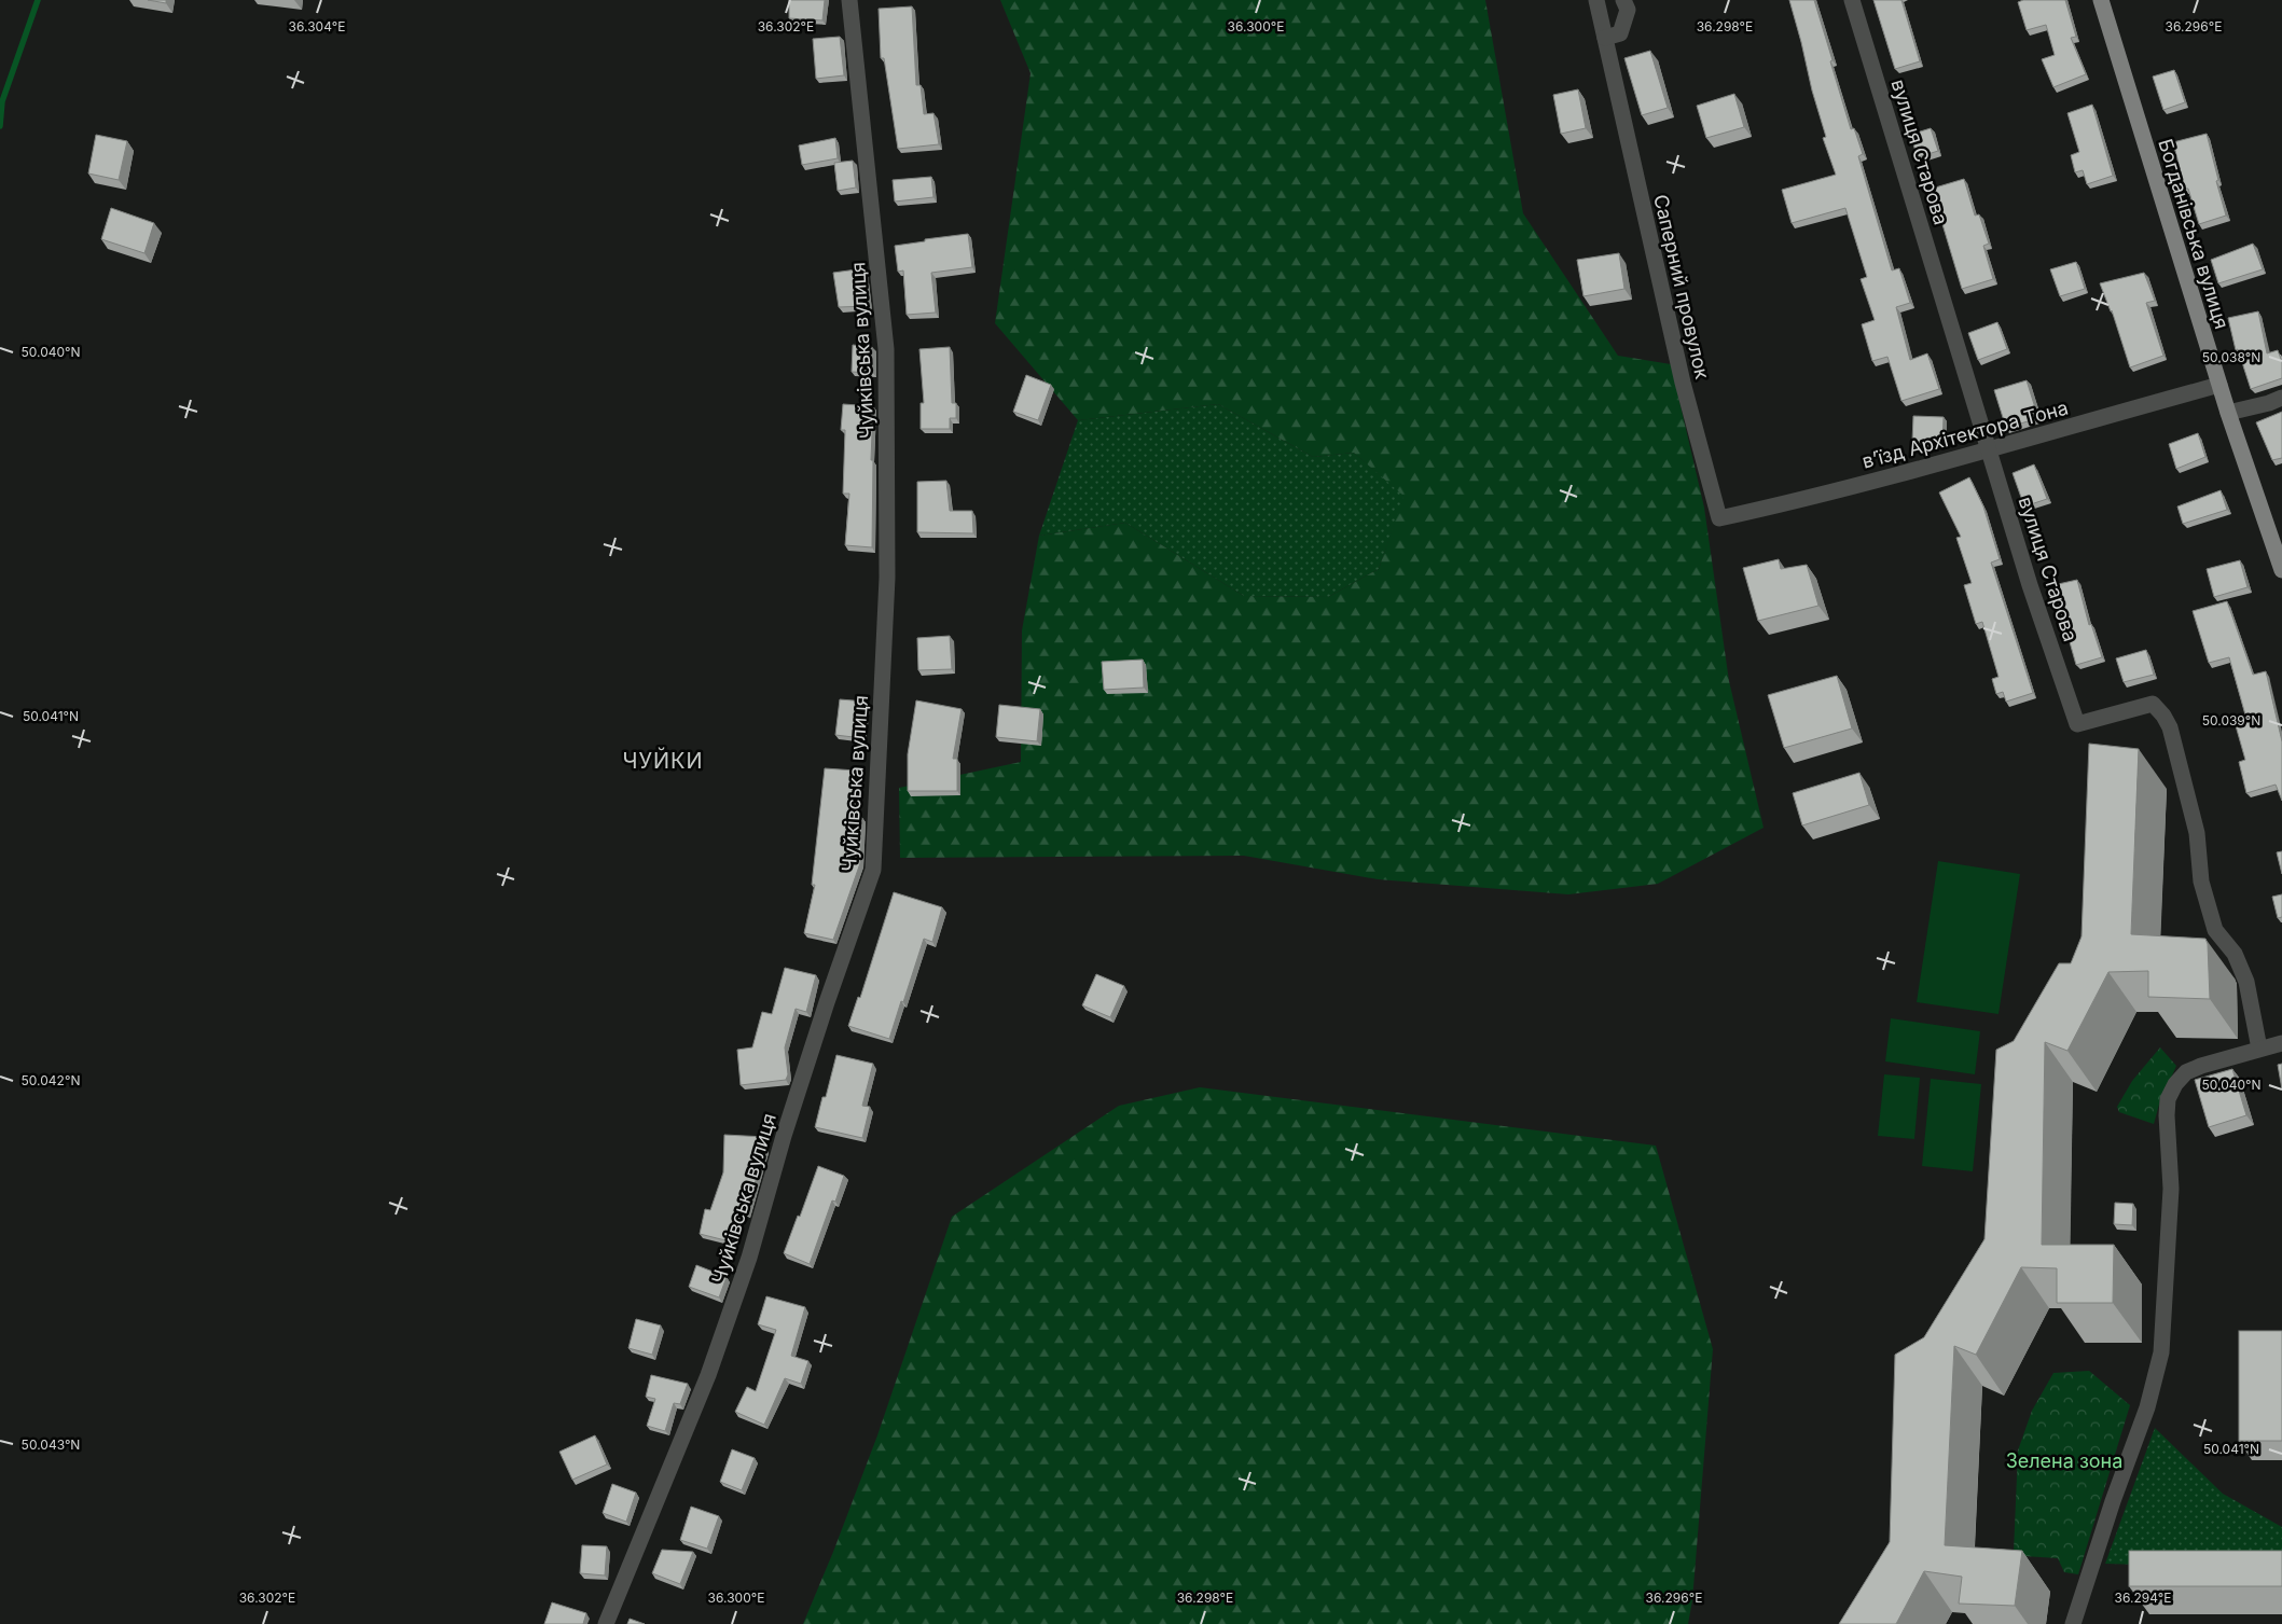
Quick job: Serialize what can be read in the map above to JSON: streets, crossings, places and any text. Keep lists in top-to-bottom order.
{
  "streets": {
    "main road": ["Богданівська вулиця"],
    "street": [
      "вулиця Старова",
      "Саперний провулок",
      "Чуйківська вулиця",
      "в’їзд Архітектора Тона"
    ]
  },
  "crossings": [
    ["вулиця Старова", "в’їзд Архітектора Тона"],
    ["Богданівська вулиця", "в’їзд Архітектора Тона"],
    ["Саперний провулок", "в’їзд Архітектора Тона"]
  ],
  "districts": ["ЧУЙКИ"],
  "parks": ["Зелена зона"],
  "coordinates": [
    "36.304°E",
    "36.302°E",
    "36.300°E",
    "36.298°E",
    "36.296°E",
    "50.040°N",
    "50.038°N",
    "50.041°N",
    "50.039°N",
    "50.042°N",
    "50.043°N",
    "36.294°E"
  ]
}
